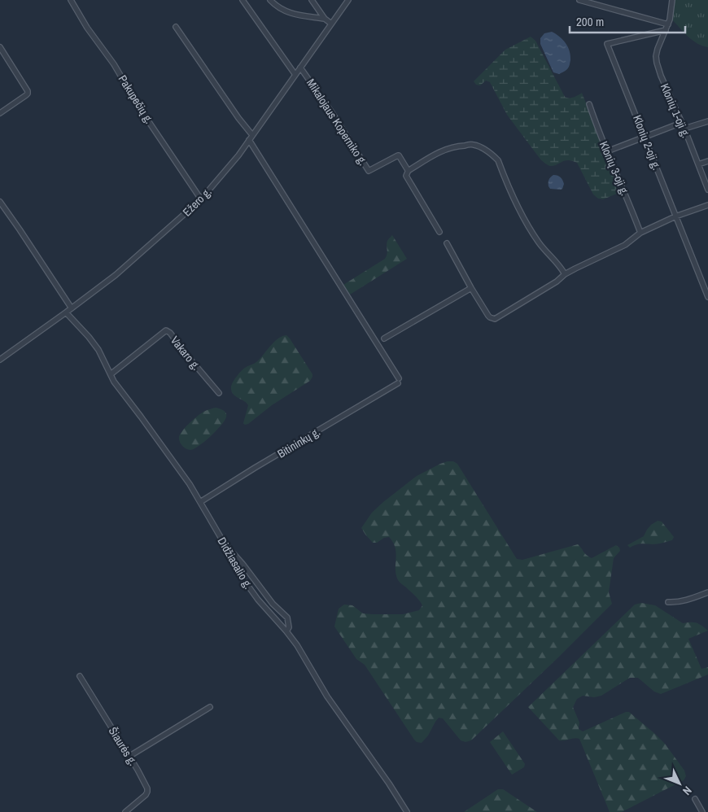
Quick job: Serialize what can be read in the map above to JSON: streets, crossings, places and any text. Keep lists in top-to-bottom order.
{
  "streets": {
    "street": [
      "Pakupečių g.",
      "Klonių 1-oji g.",
      "Mikalojaus Koperniko g.",
      "Klonių 2-oji g.",
      "Klonių 3-oji g.",
      "Ežero g.",
      "Vakaro g.",
      "Bitininkų g.",
      "Didžiasalio g.",
      "Šiaurės g."
    ]
  },
  "crossings": [
    ["Pakupečių g.", "Ežero g."],
    ["Klonių 1-oji g.", "Klonių 2-oji g."],
    ["Mikalojaus Koperniko g.", "Ežero g."],
    ["Ežero g.", "Bitininkų g."],
    ["Ežero g.", "Didžiasalio g."],
    ["Vakaro g.", "Didžiasalio g."],
    ["Bitininkų g.", "Didžiasalio g."]
  ],
  "scale_bar": "200 m",
  "north": "bottom right"
}
